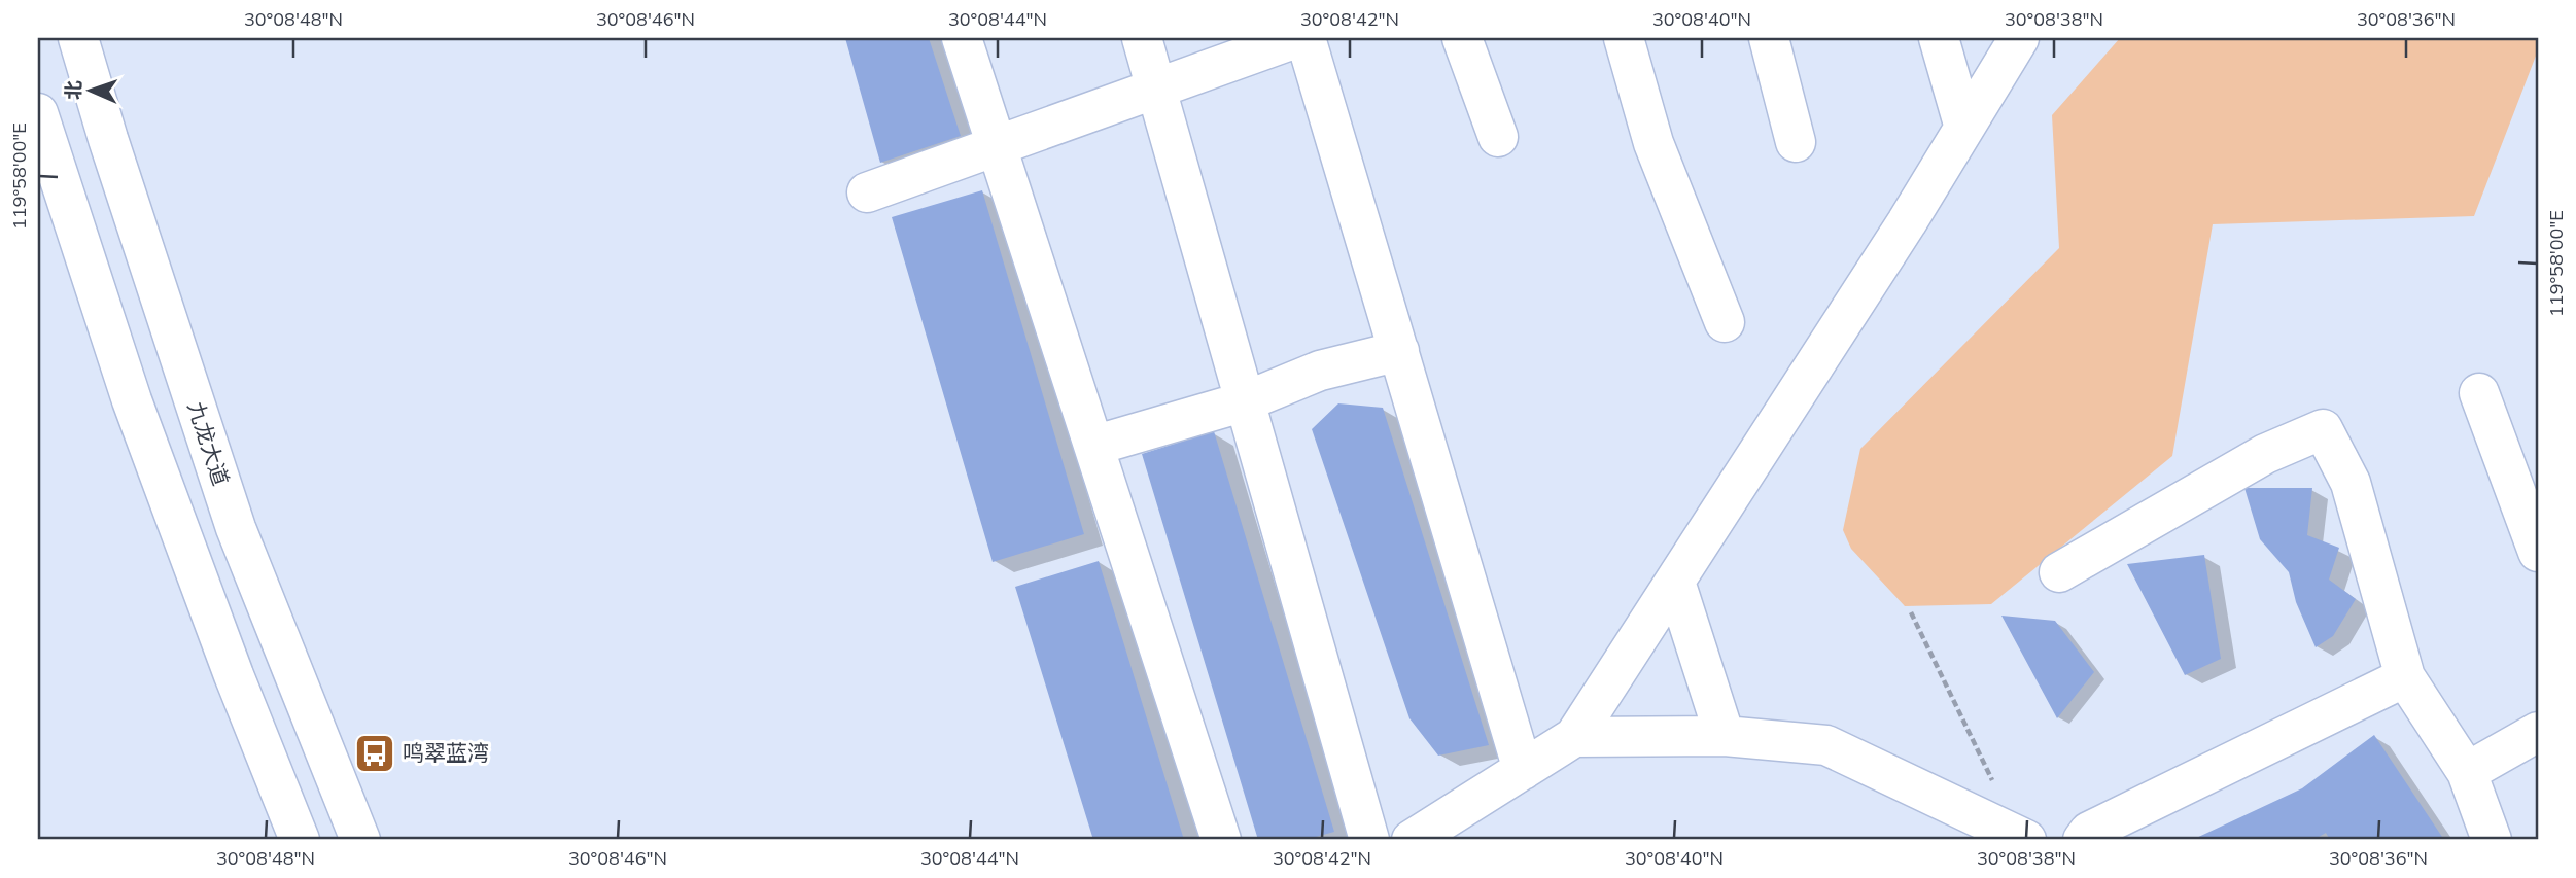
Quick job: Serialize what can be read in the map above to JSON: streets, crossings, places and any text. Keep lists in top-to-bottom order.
{
  "streets": {
    "street": ["九龙大道"]
  },
  "places": {
    "bus stop": ["鸣翠蓝湾"]
  },
  "north": "left",
  "coordinates": [
    "30°08'48\"N",
    "30°08'46\"N",
    "30°08'44\"N",
    "30°08'42\"N",
    "30°08'40\"N",
    "30°08'38\"N",
    "30°08'36\"N",
    "119°58'00\"E"
  ]
}
